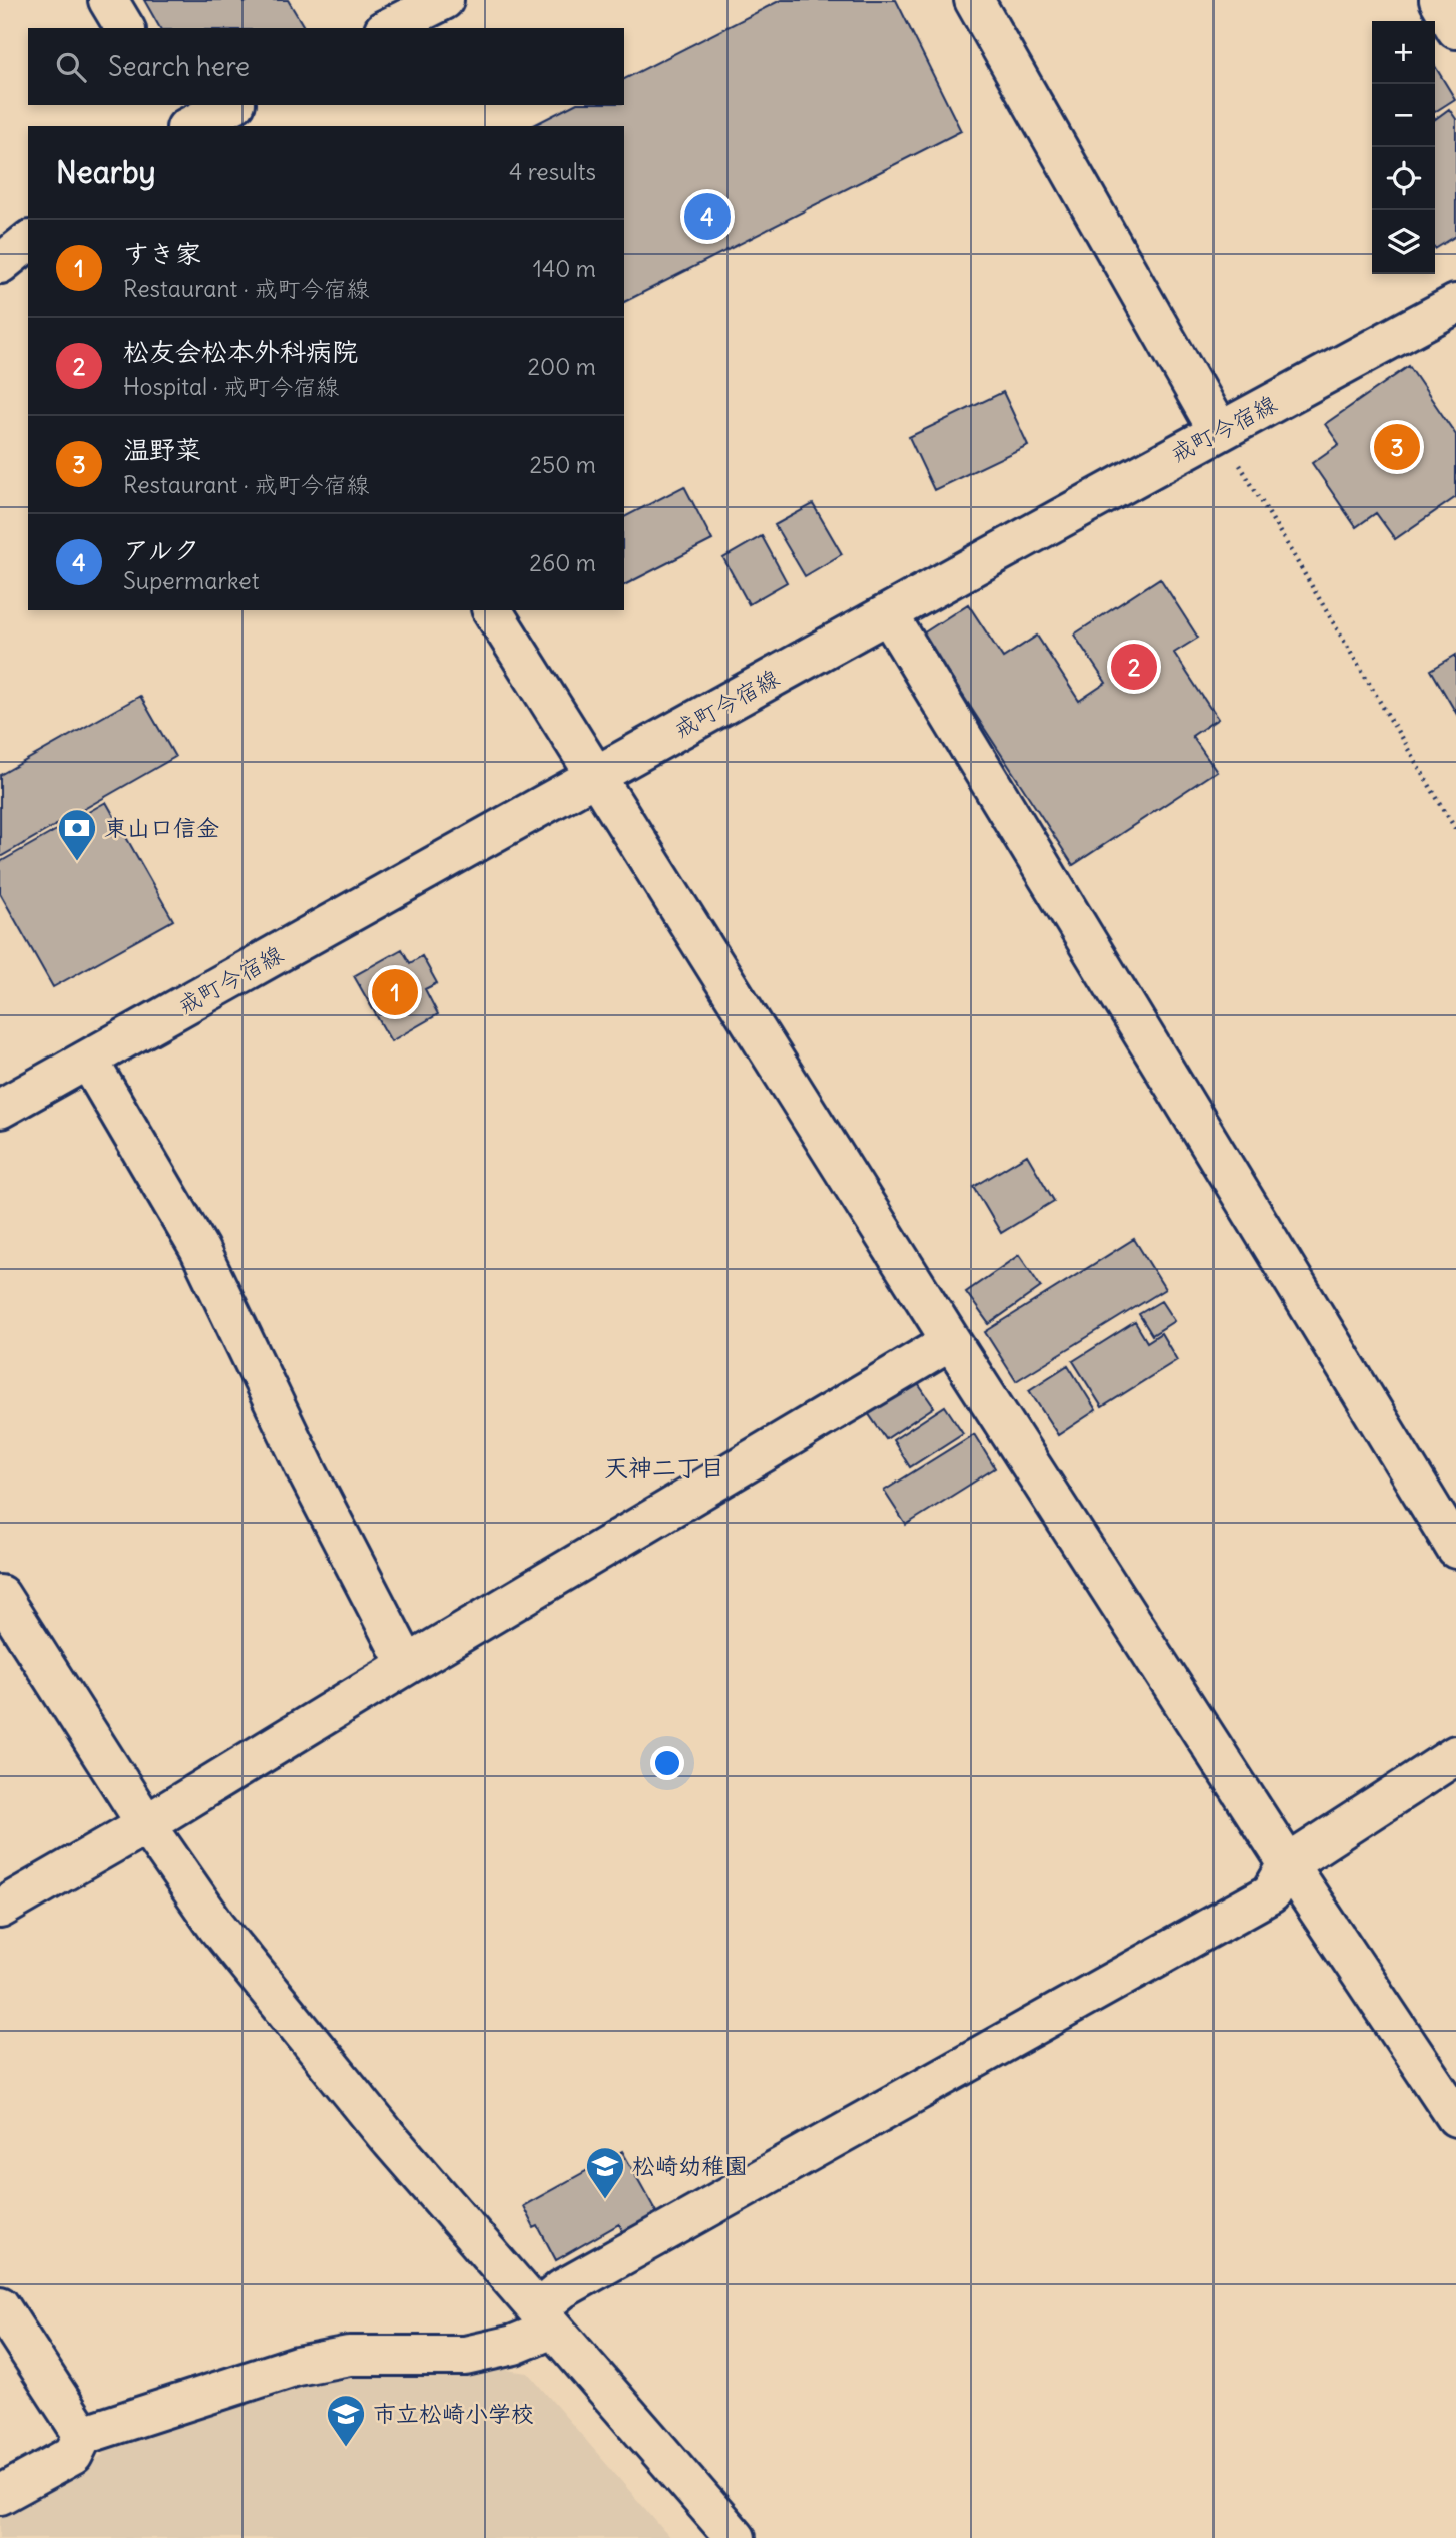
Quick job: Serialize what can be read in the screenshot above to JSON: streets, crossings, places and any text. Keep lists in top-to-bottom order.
{
  "streets": {
    "street": ["戒町今宿線"]
  },
  "districts": ["天神二丁目"],
  "places": {
    "bank": ["東山口信金"],
    "school or university": ["松崎幼稚園", "市立松崎小学校"]
  },
  "page": {
    "map_buttons": ["+", "−"],
    "search": "Search here",
    "heading": ["Nearby", "4 results"],
    "pins": [
      "4",
      "3",
      "2",
      "1"
    ],
    "list": [
      {
        "mark": "1",
        "name": "すき家",
        "note": "Restaurant · 戒町今宿線",
        "value": "140 m"
      },
      {
        "mark": "2",
        "name": "松友会松本外科病院",
        "note": "Hospital · 戒町今宿線",
        "value": "200 m"
      },
      {
        "mark": "3",
        "name": "温野菜",
        "note": "Restaurant · 戒町今宿線",
        "value": "250 m"
      },
      {
        "mark": "4",
        "name": "アルク",
        "note": "Supermarket",
        "value": "260 m"
      }
    ]
  }
}
